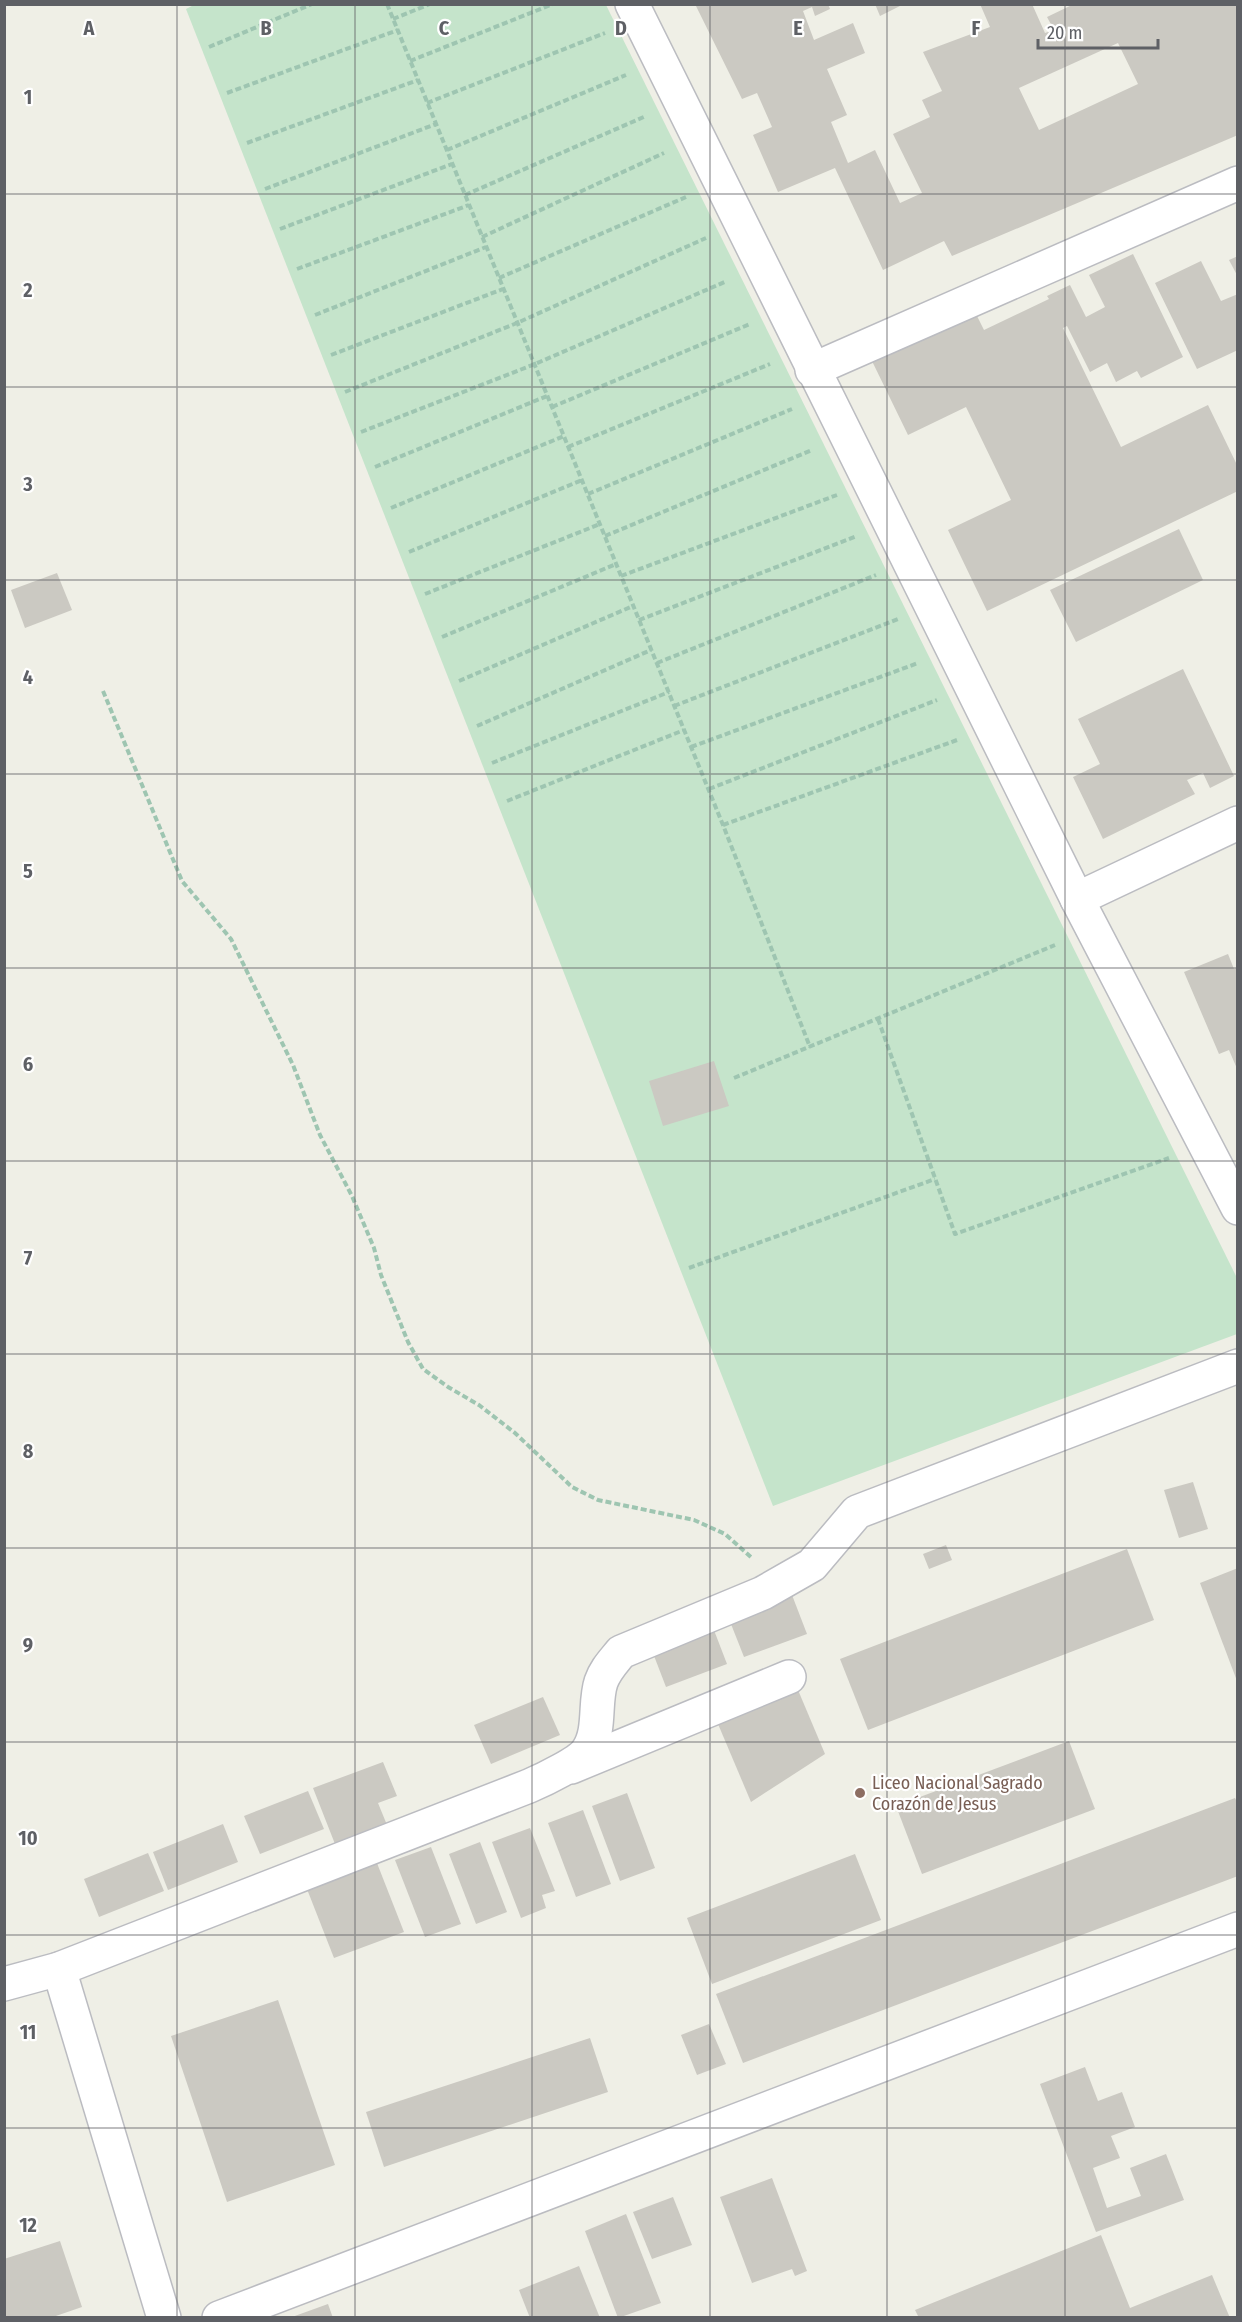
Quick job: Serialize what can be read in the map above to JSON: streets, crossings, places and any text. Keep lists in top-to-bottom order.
{
  "places": ["Liceo Nacional Sagrado Corazón de Jesus"],
  "scale_bar": "20 m",
  "grid": {
    "columns": [
      "A",
      "B",
      "C",
      "D",
      "E",
      "F"
    ],
    "rows": [
      "1",
      "2",
      "3",
      "4",
      "5",
      "6",
      "7",
      "8",
      "9",
      "10",
      "11",
      "12"
    ]
  }
}
